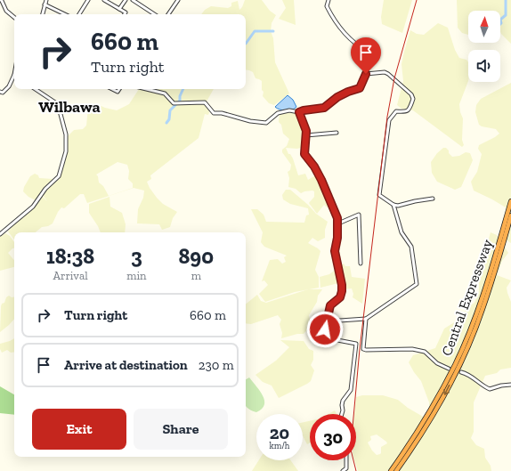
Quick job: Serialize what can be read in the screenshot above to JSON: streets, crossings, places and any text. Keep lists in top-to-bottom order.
{
  "streets": {
    "highway": ["Central Expressway"]
  },
  "districts": ["Wilbawa"],
  "north": "top",
  "page": {
    "turn": ["660 m", "Turn right"],
    "eta": [
      "18:38",
      "Arrival",
      "3",
      "min",
      "890",
      "m"
    ],
    "list": [
      {
        "name": "Turn right",
        "value": "660 m"
      },
      {
        "name": "Arrive at destination",
        "value": "230 m"
      }
    ],
    "buttons": ["Exit", "Share"],
    "speed": "20 km/h",
    "limit": "30"
  }
}
